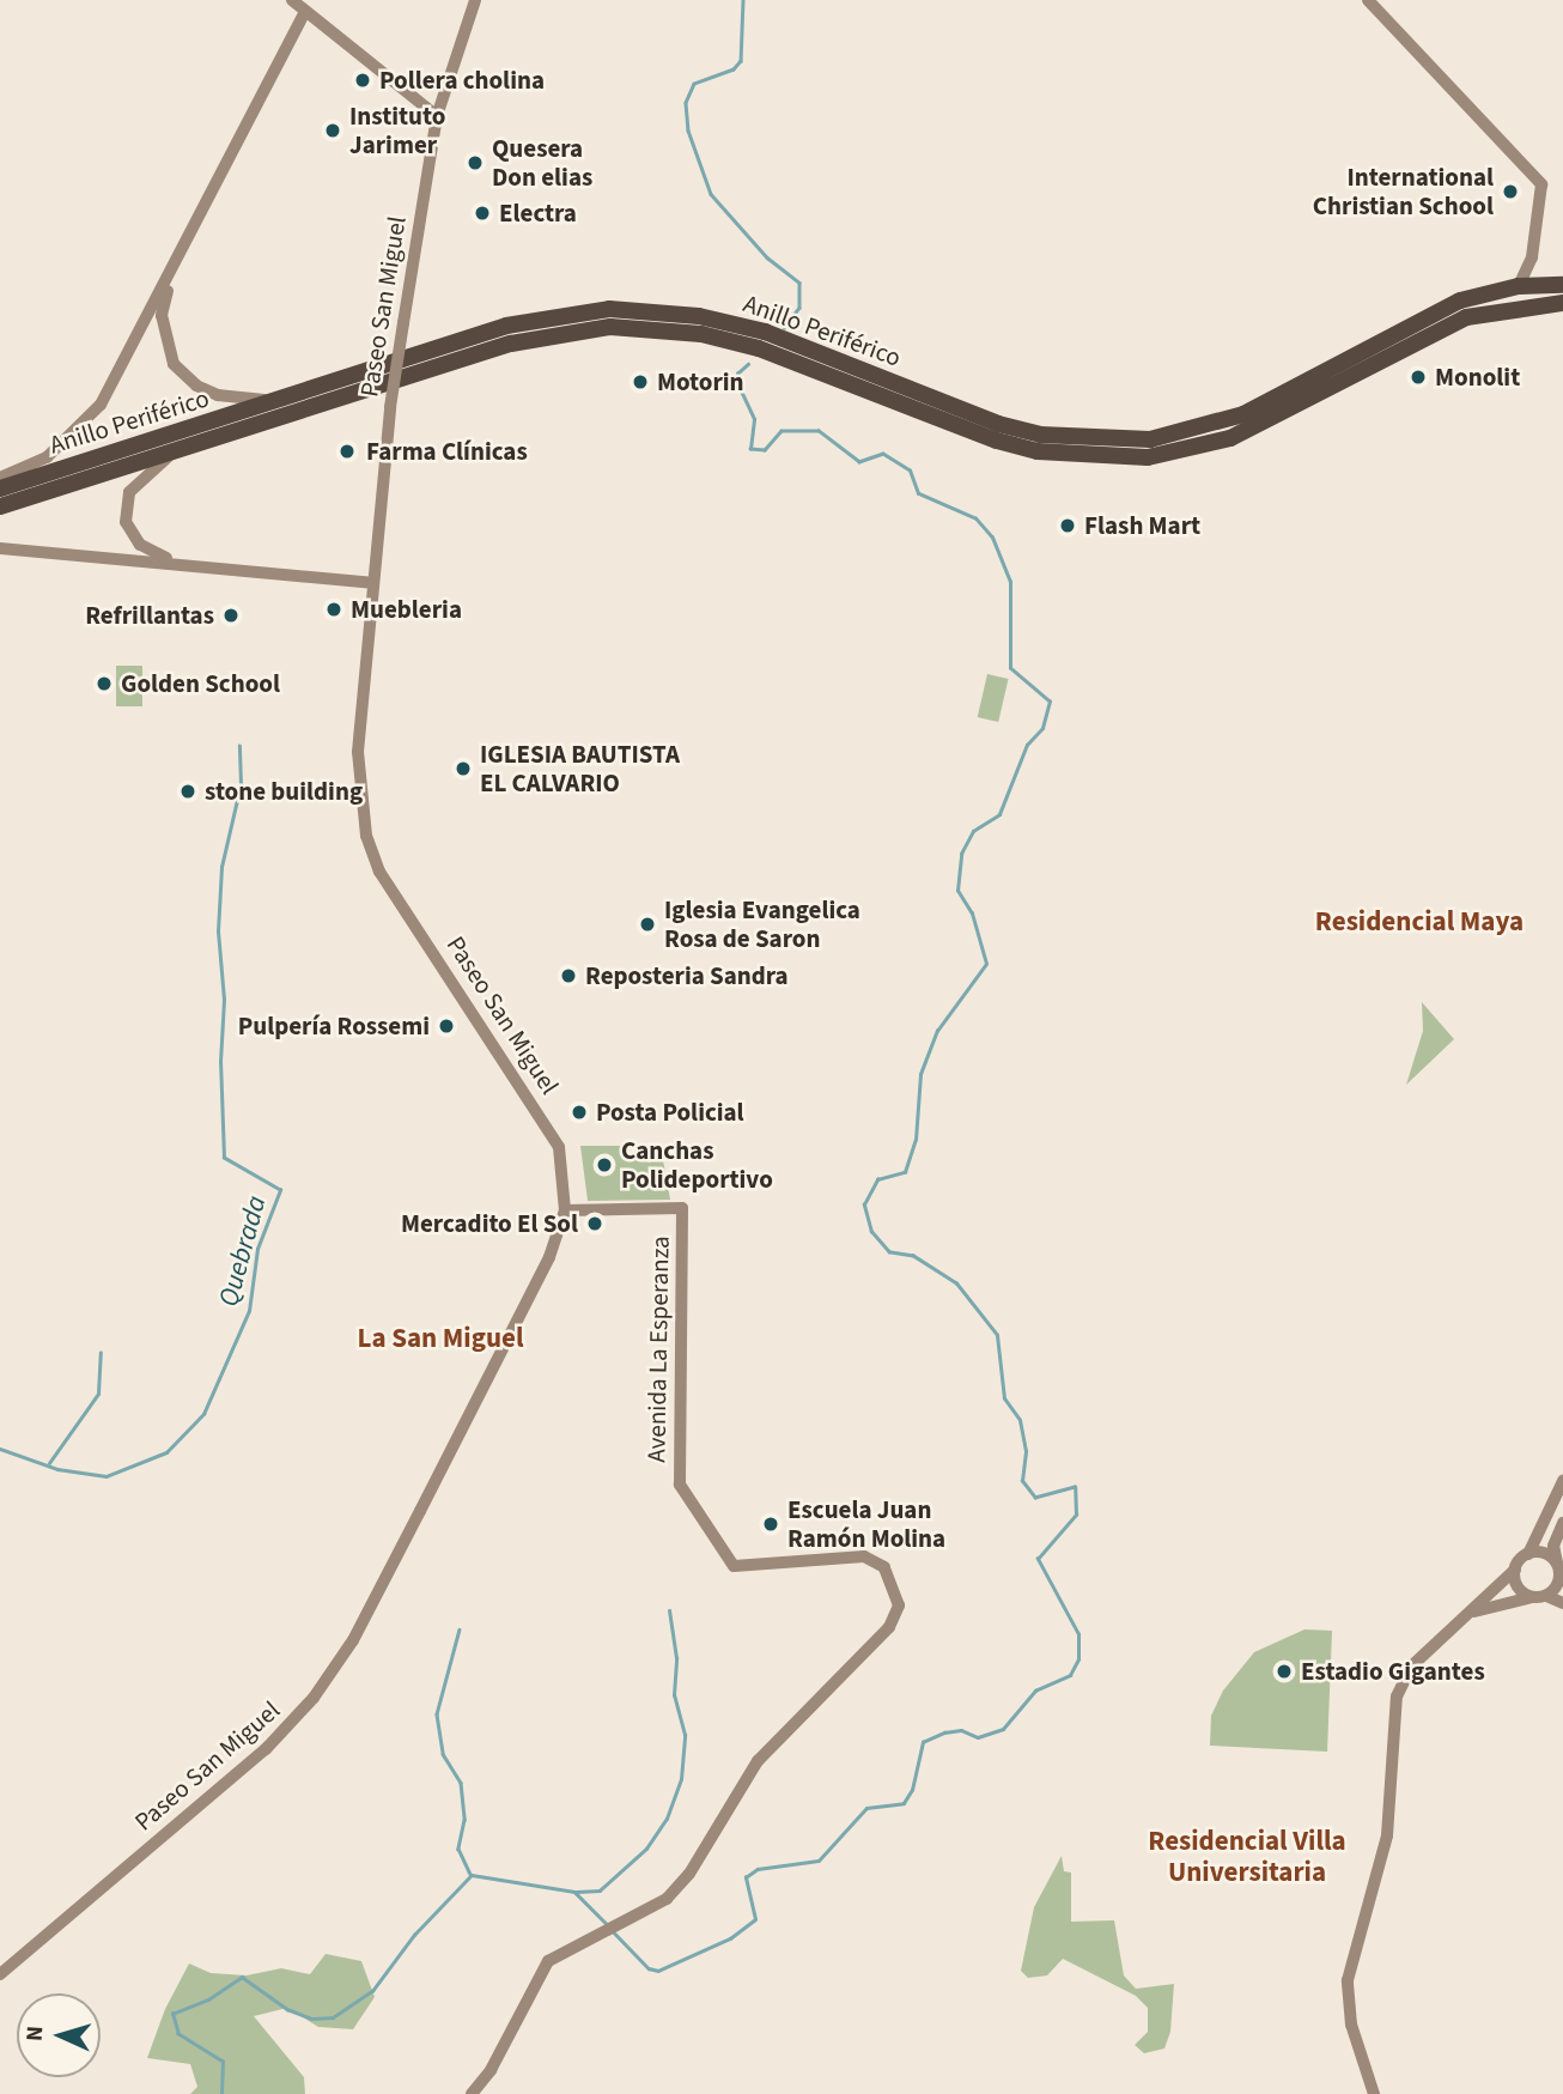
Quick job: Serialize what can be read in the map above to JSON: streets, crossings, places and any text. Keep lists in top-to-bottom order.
{
  "streets": {
    "highway": ["Anillo Periférico"],
    "street": ["Paseo San Miguel", "Avenida La Esperanza"]
  },
  "crossings": [
    ["Paseo San Miguel", "Avenida La Esperanza"]
  ],
  "districts": ["Residencial Maya", "La San Miguel", "Residencial Villa Universitaria"],
  "water": ["Quebrada"],
  "places": [
    "Pollera cholina",
    "Instituto Jarimer",
    "Quesera Don elias",
    "International Christian School",
    "Electra",
    "Monolit",
    "Motorin",
    "Farma Clínicas",
    "Flash Mart",
    "Muebleria",
    "Refrillantas",
    "Golden School",
    "IGLESIA BAUTISTA EL CALVARIO",
    "stone building",
    "Iglesia Evangelica Rosa de Saron",
    "Reposteria Sandra",
    "Pulpería Rossemi",
    "Posta Policial",
    "Canchas Polideportivo",
    "Mercadito El Sol",
    "Escuela Juan Ramón Molina",
    "Estadio Gigantes"
  ],
  "north": "left"
}
